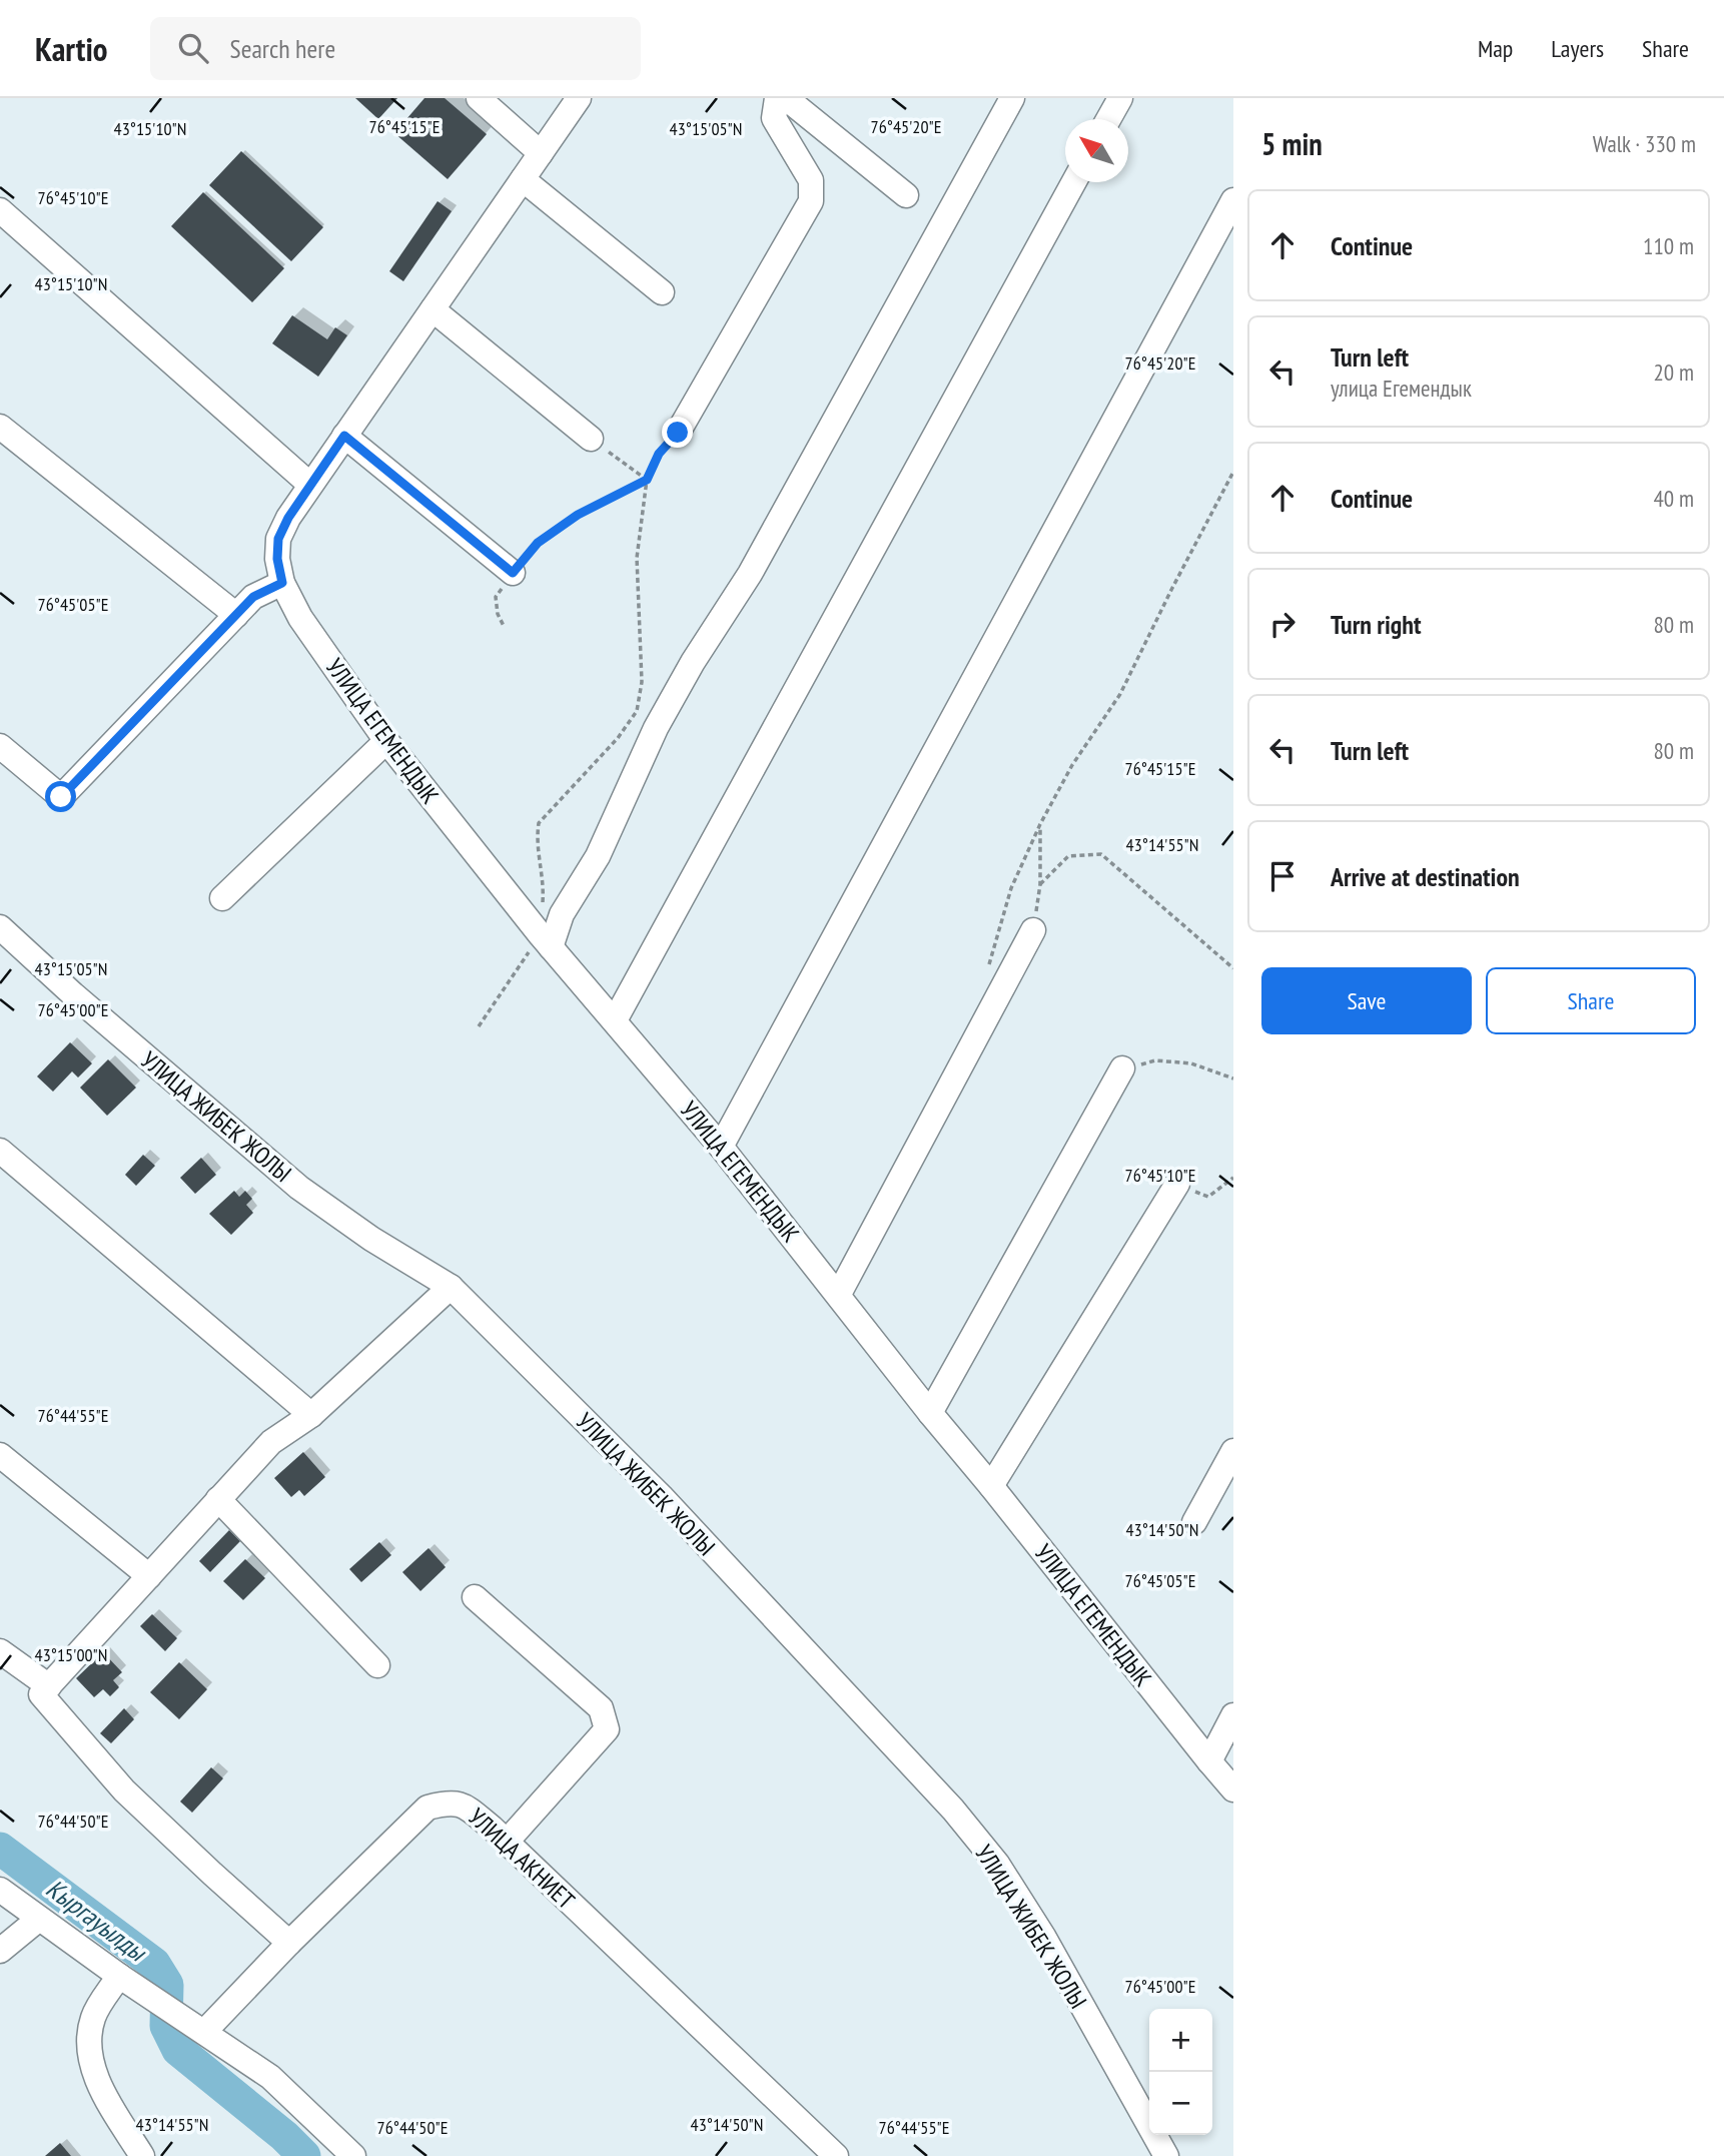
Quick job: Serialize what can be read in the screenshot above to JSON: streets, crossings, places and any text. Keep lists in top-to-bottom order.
{
  "streets": {
    "street": ["УЛИЦА ЕГЕМЕНДЫК", "УЛИЦА ЖИБЕК ЖОЛЫ", "УЛИЦА АКНИЕТ"]
  },
  "water": ["Кыргауылды"],
  "north": "top left",
  "page": {
    "header": "Kartio",
    "search": "Search here",
    "nav": ["Map", "Layers", "Share"],
    "heading": ["5 min", "Walk · 330 m"],
    "list": [
      ["Continue", "110 m"],
      ["Turn left", "улица Егемендык", "20 m"],
      ["Continue", "40 m"],
      ["Turn right", "80 m"],
      ["Turn left", "80 m"],
      "Arrive at destination"
    ],
    "buttons": ["Save", "Share"],
    "map_buttons": ["+", "−"]
  },
  "coordinates": [
    "76°45'15\"E",
    "76°45'20\"E",
    "43°15'10\"N",
    "43°15'05\"N",
    "76°45'10\"E",
    "76°45'05\"E",
    "43°14'55\"N",
    "76°45'00\"E",
    "76°44'55\"E",
    "43°14'50\"N",
    "43°15'00\"N",
    "76°44'50\"E"
  ]
}
